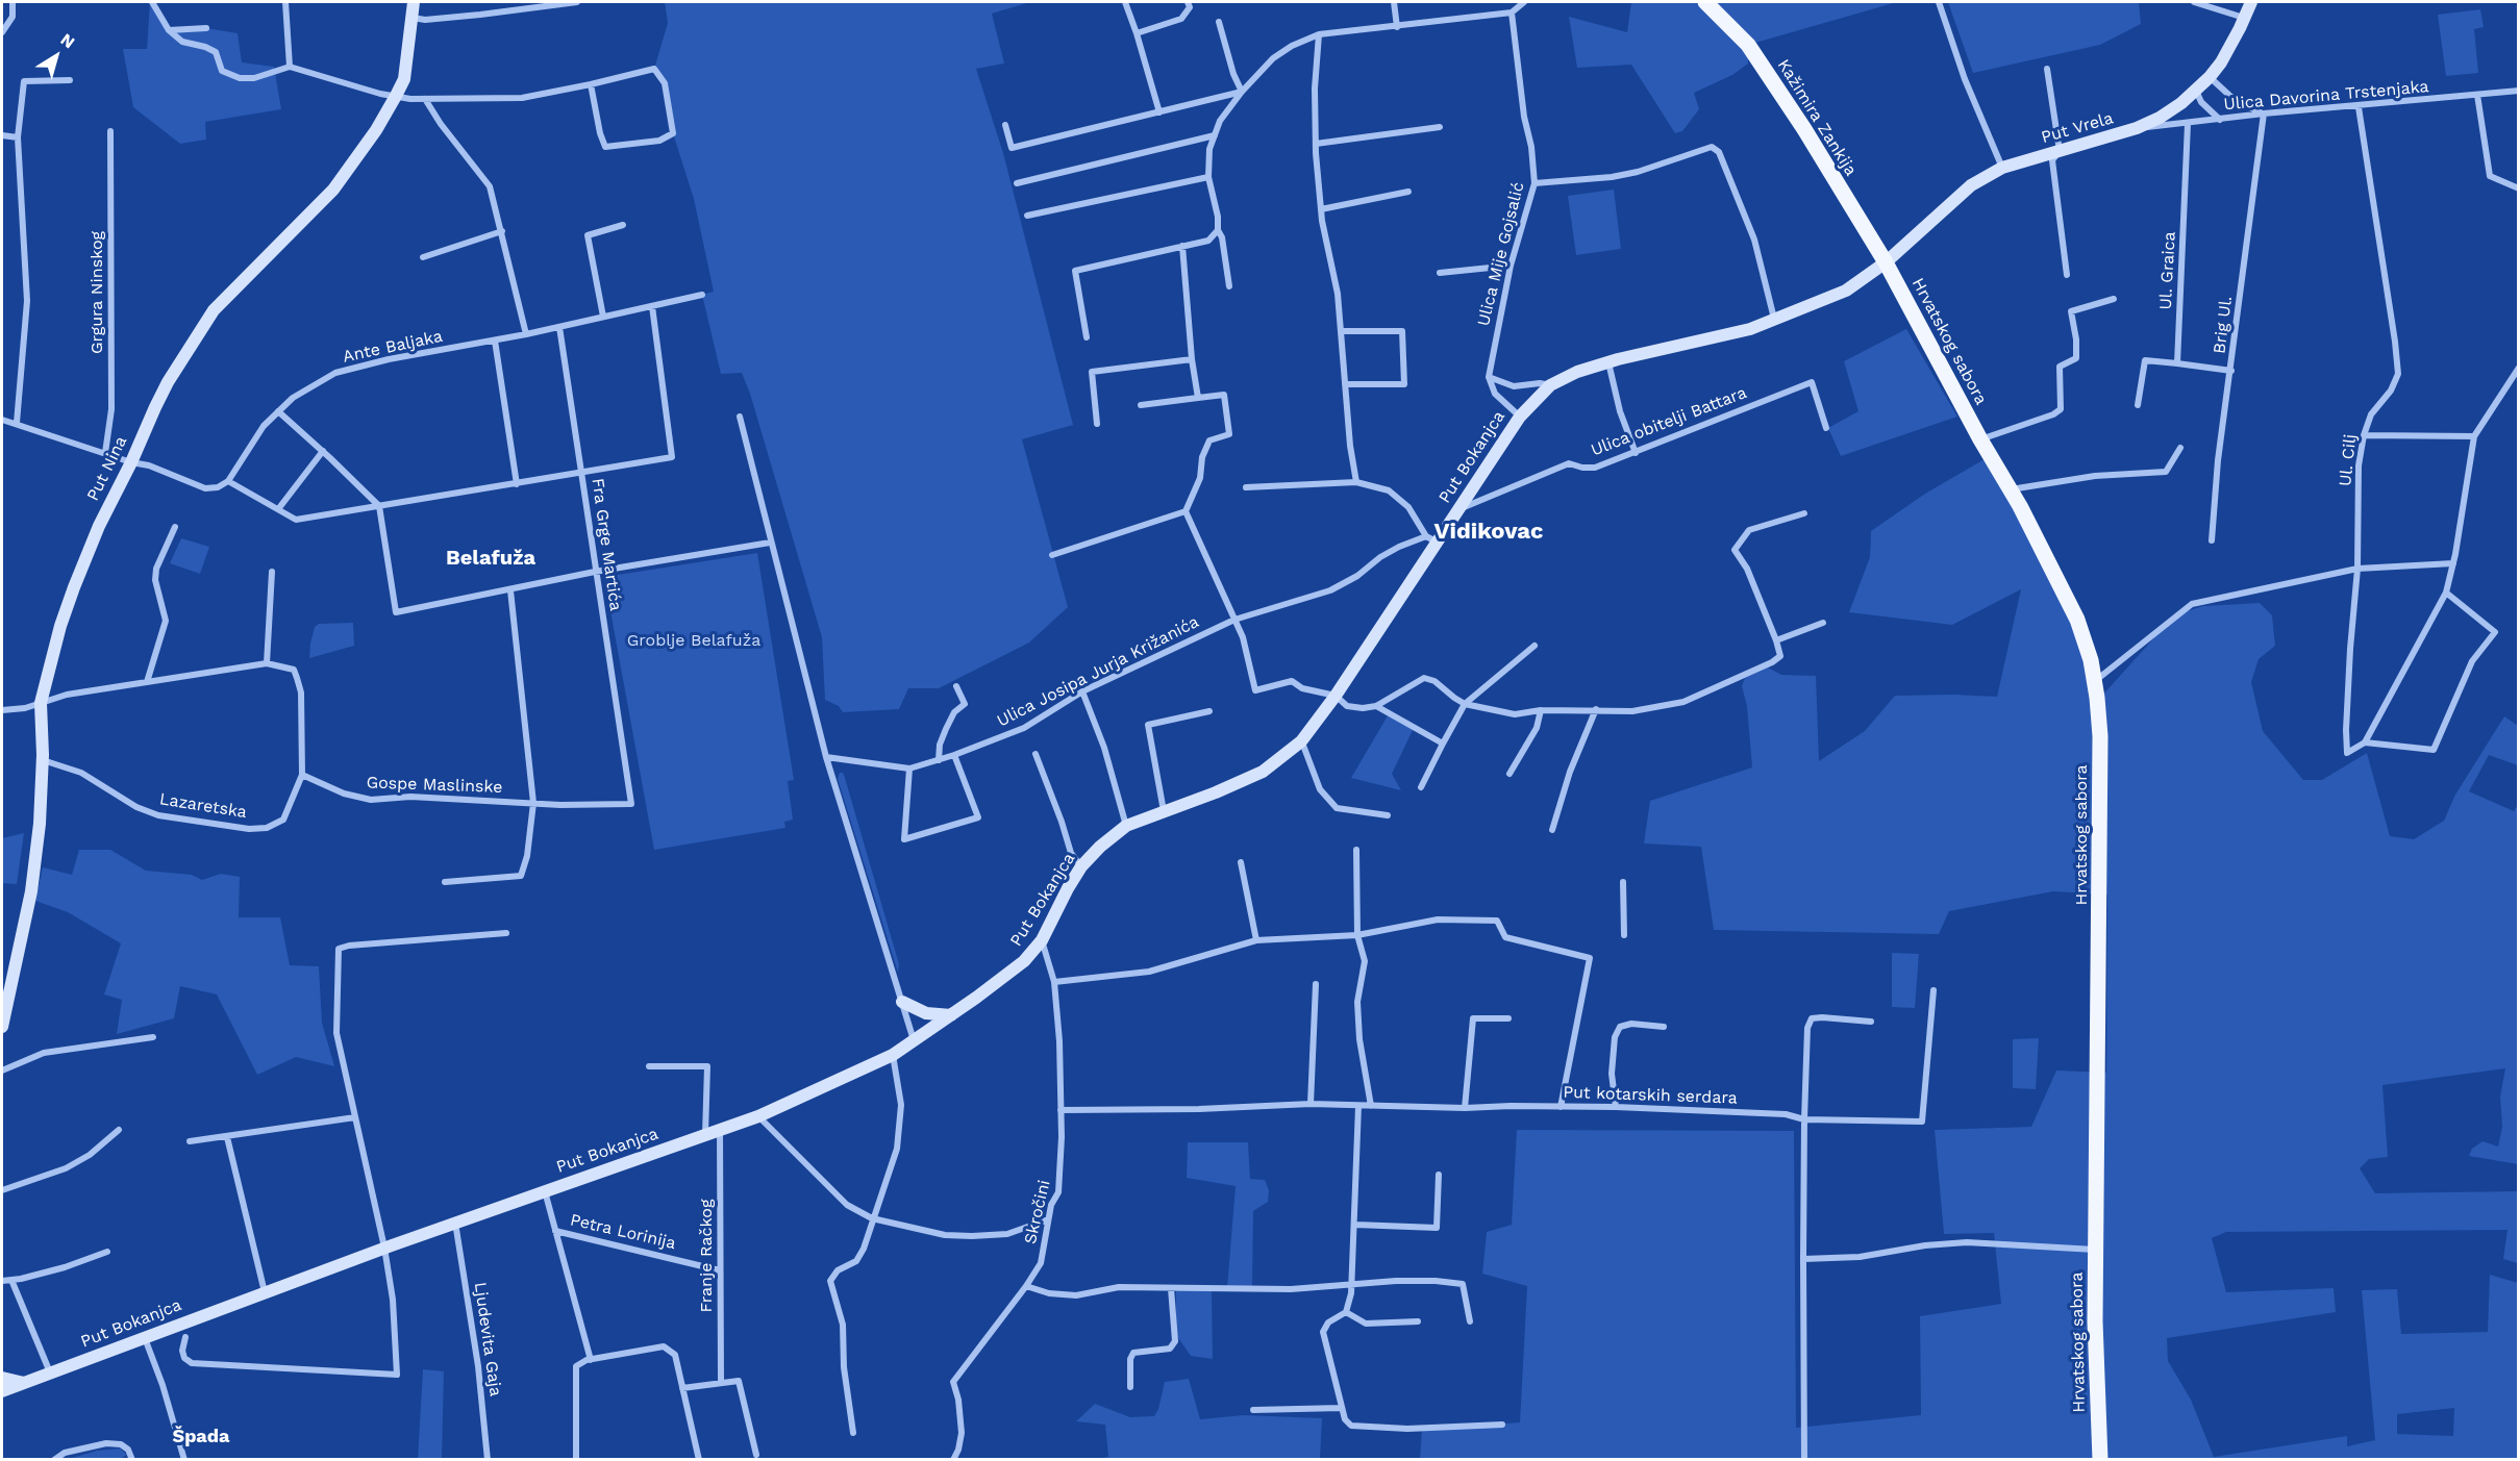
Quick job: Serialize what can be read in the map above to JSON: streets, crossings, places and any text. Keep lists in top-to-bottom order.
{
  "streets": {
    "main road": [
      "Kažimira Zankija",
      "Put Vrela",
      "Hrvatskog sabora",
      "Put Bokanjca",
      "Put Nina"
    ],
    "street": [
      "Ulica Davorina Trstenjaka",
      "Ulica Mije Gojsalić",
      "Ul. Graica",
      "Grgura Ninskog",
      "Brig Ul.",
      "Ante Baljaka",
      "Ulica obitelji Battara",
      "Ul. Cilj",
      "Fra Grge Martića",
      "Ulica Josipa Jurja Križanića",
      "Gospe Maslinske",
      "Lazaretska",
      "Put kotarskih serdara",
      "Skročini",
      "Petra Lorinija",
      "Franje Račkog",
      "Ljudevita Gaja"
    ]
  },
  "crossings": [
    ["Ulica Davorina Trstenjaka", "Put Vrela"],
    ["Ulica Davorina Trstenjaka", "Ul. Graica"],
    ["Ulica Davorina Trstenjaka", "Brig Ul."],
    ["Ulica Davorina Trstenjaka", "Ul. Cilj"],
    ["Kažimira Zankija", "Put Vrela"],
    ["Kažimira Zankija", "Hrvatskog sabora"],
    ["Kažimira Zankija", "Put Bokanjca"],
    ["Put Vrela", "Hrvatskog sabora"],
    ["Put Vrela", "Put Bokanjca"],
    ["Hrvatskog sabora", "Put Bokanjca"],
    ["Ante Baljaka", "Fra Grge Martića"],
    ["Ulica obitelji Battara", "Put Bokanjca"],
    ["Put Bokanjca", "Ulica Josipa Jurja Križanića"],
    ["Put Bokanjca", "Skročini"],
    ["Put Bokanjca", "Franje Račkog"],
    ["Put Bokanjca", "Ljudevita Gaja"],
    ["Put Nina", "Lazaretska"],
    ["Fra Grge Martića", "Gospe Maslinske"],
    ["Gospe Maslinske", "Lazaretska"],
    ["Put kotarskih serdara", "Skročini"],
    ["Petra Lorinija", "Franje Račkog"]
  ],
  "districts": ["Vidikovac", "Belafuža", "Špada"],
  "parks": ["Groblje Belafuža"],
  "north": "top right"
}
